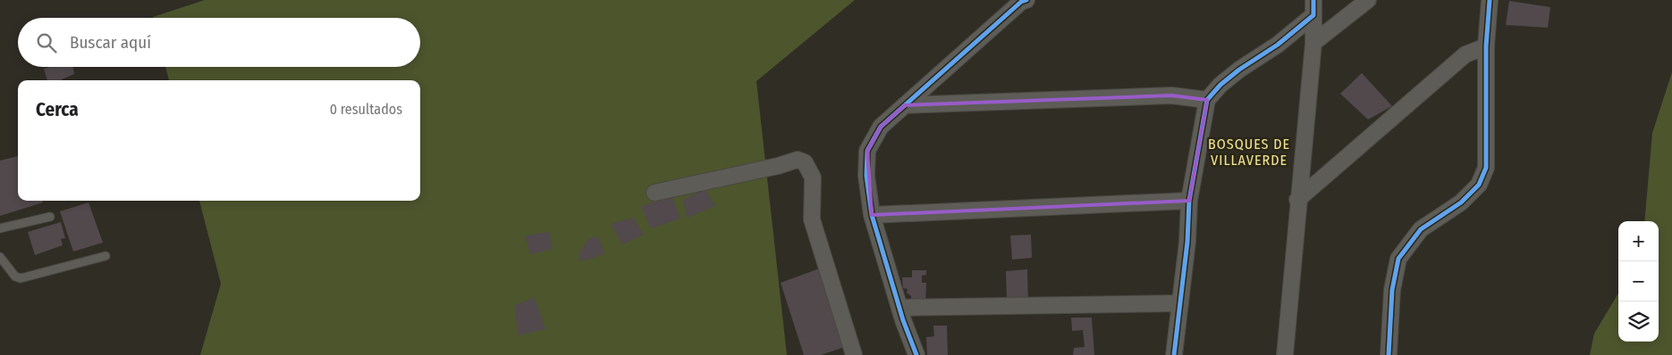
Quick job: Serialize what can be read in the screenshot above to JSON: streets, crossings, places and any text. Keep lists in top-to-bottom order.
{
  "districts": ["BOSQUES DE VILLAVERDE"],
  "page": {
    "search": "Buscar aquí",
    "heading": ["Cerca", "0 resultados"],
    "map_buttons": ["+", "−"]
  }
}
